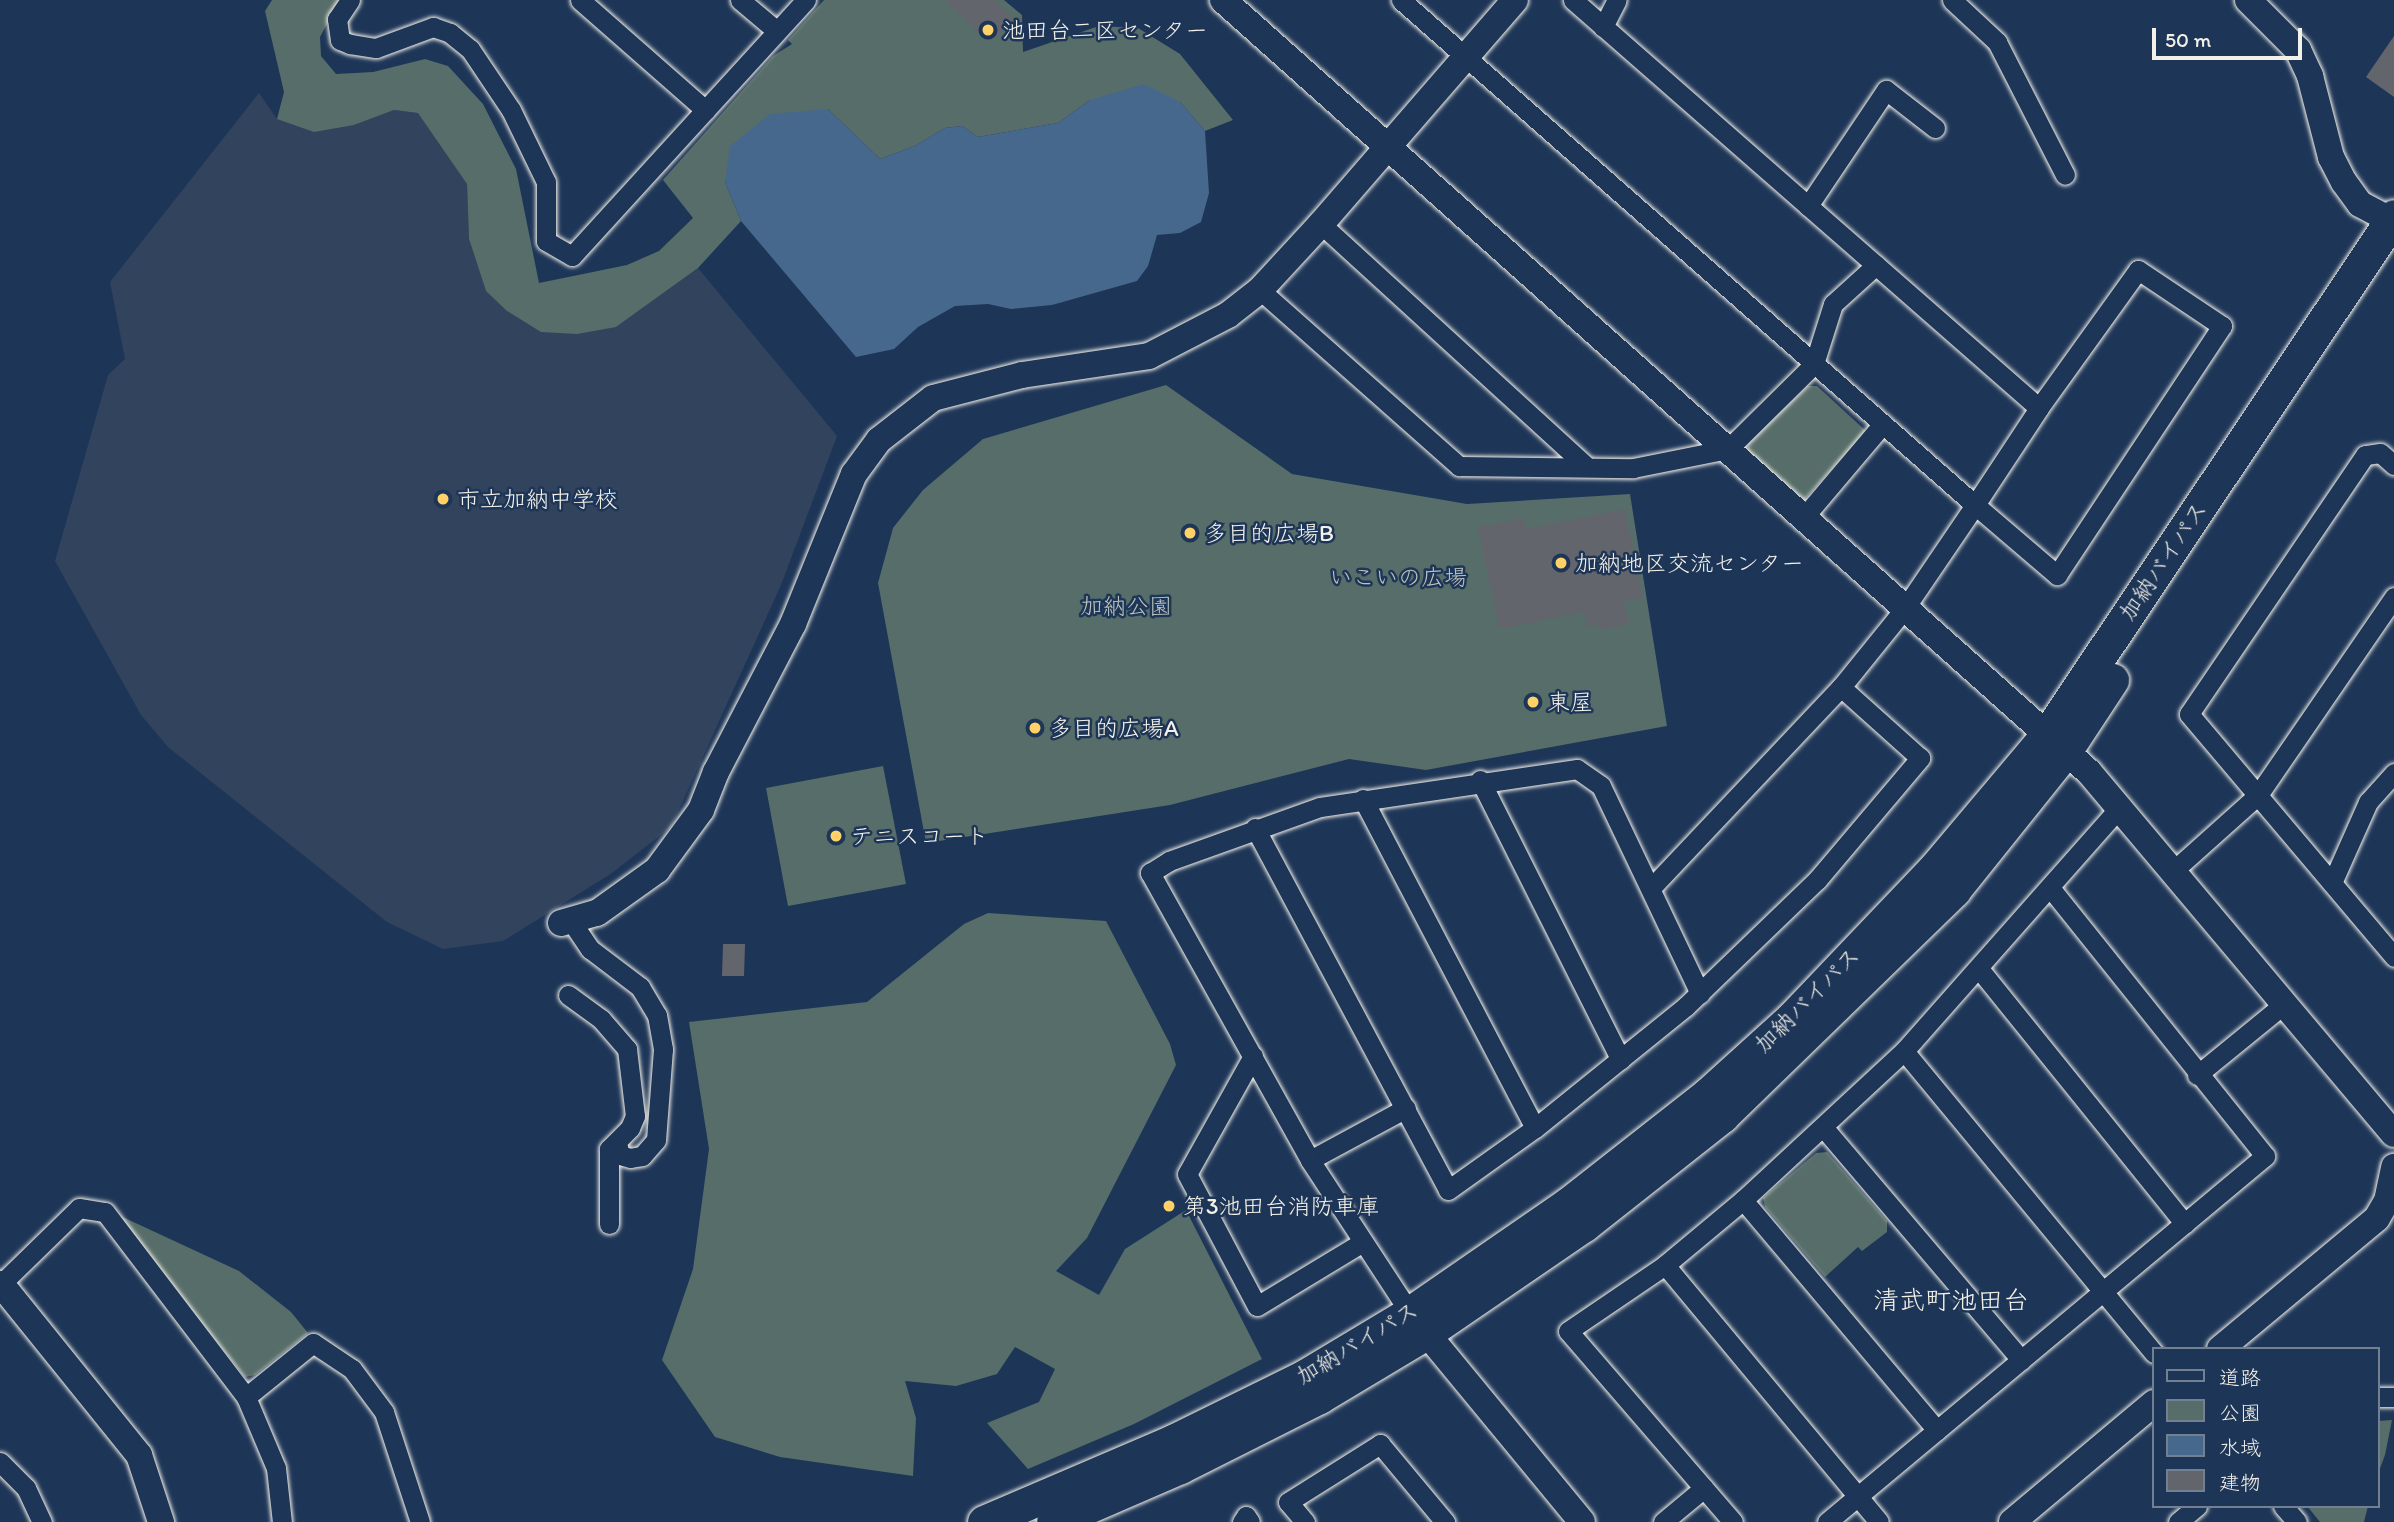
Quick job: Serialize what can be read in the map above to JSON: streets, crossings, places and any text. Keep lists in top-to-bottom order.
{
  "streets": {
    "highway": ["加納バイパス"]
  },
  "districts": ["清武町池田台"],
  "parks": ["いこいの広場", "加納公園"],
  "places": [
    "池田台二区センター",
    "市立加納中学校",
    "多目的広場B",
    "加納地区交流センター",
    "東屋",
    "多目的広場A",
    "テニスコート",
    "第3池田台消防車庫"
  ],
  "legend": [
    "道路",
    "公園",
    "水域",
    "建物"
  ],
  "scale_bar": "50 m"
}
